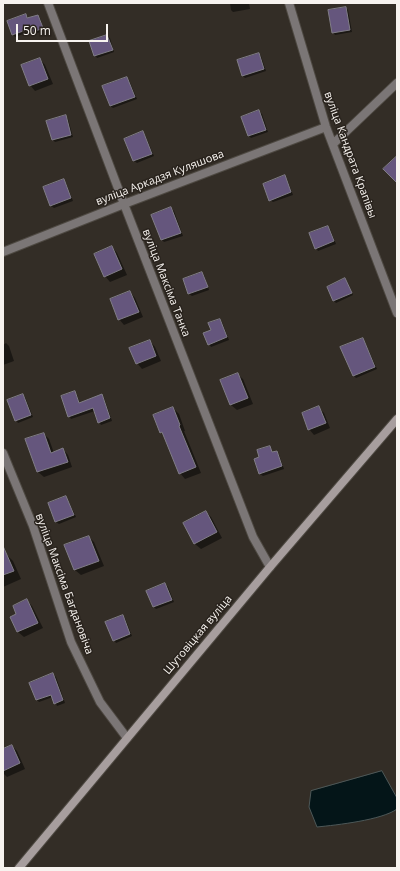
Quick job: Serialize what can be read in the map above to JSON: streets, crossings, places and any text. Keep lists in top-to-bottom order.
{
  "streets": {
    "main road": ["Шутовіцкая вуліца"],
    "street": [
      "вуліца Кандрата Крапівы",
      "вуліца Аркадзя Куляшова",
      "вуліца Максіма Танка",
      "вуліца Максіма Багдановіча"
    ]
  },
  "crossings": [
    ["вуліца Кандрата Крапівы", "вуліца Аркадзя Куляшова"],
    ["вуліца Аркадзя Куляшова", "вуліца Максіма Танка"],
    ["вуліца Максіма Танка", "Шутовіцкая вуліца"],
    ["вуліца Максіма Багдановіча", "Шутовіцкая вуліца"]
  ],
  "scale_bar": "50 m"
}
